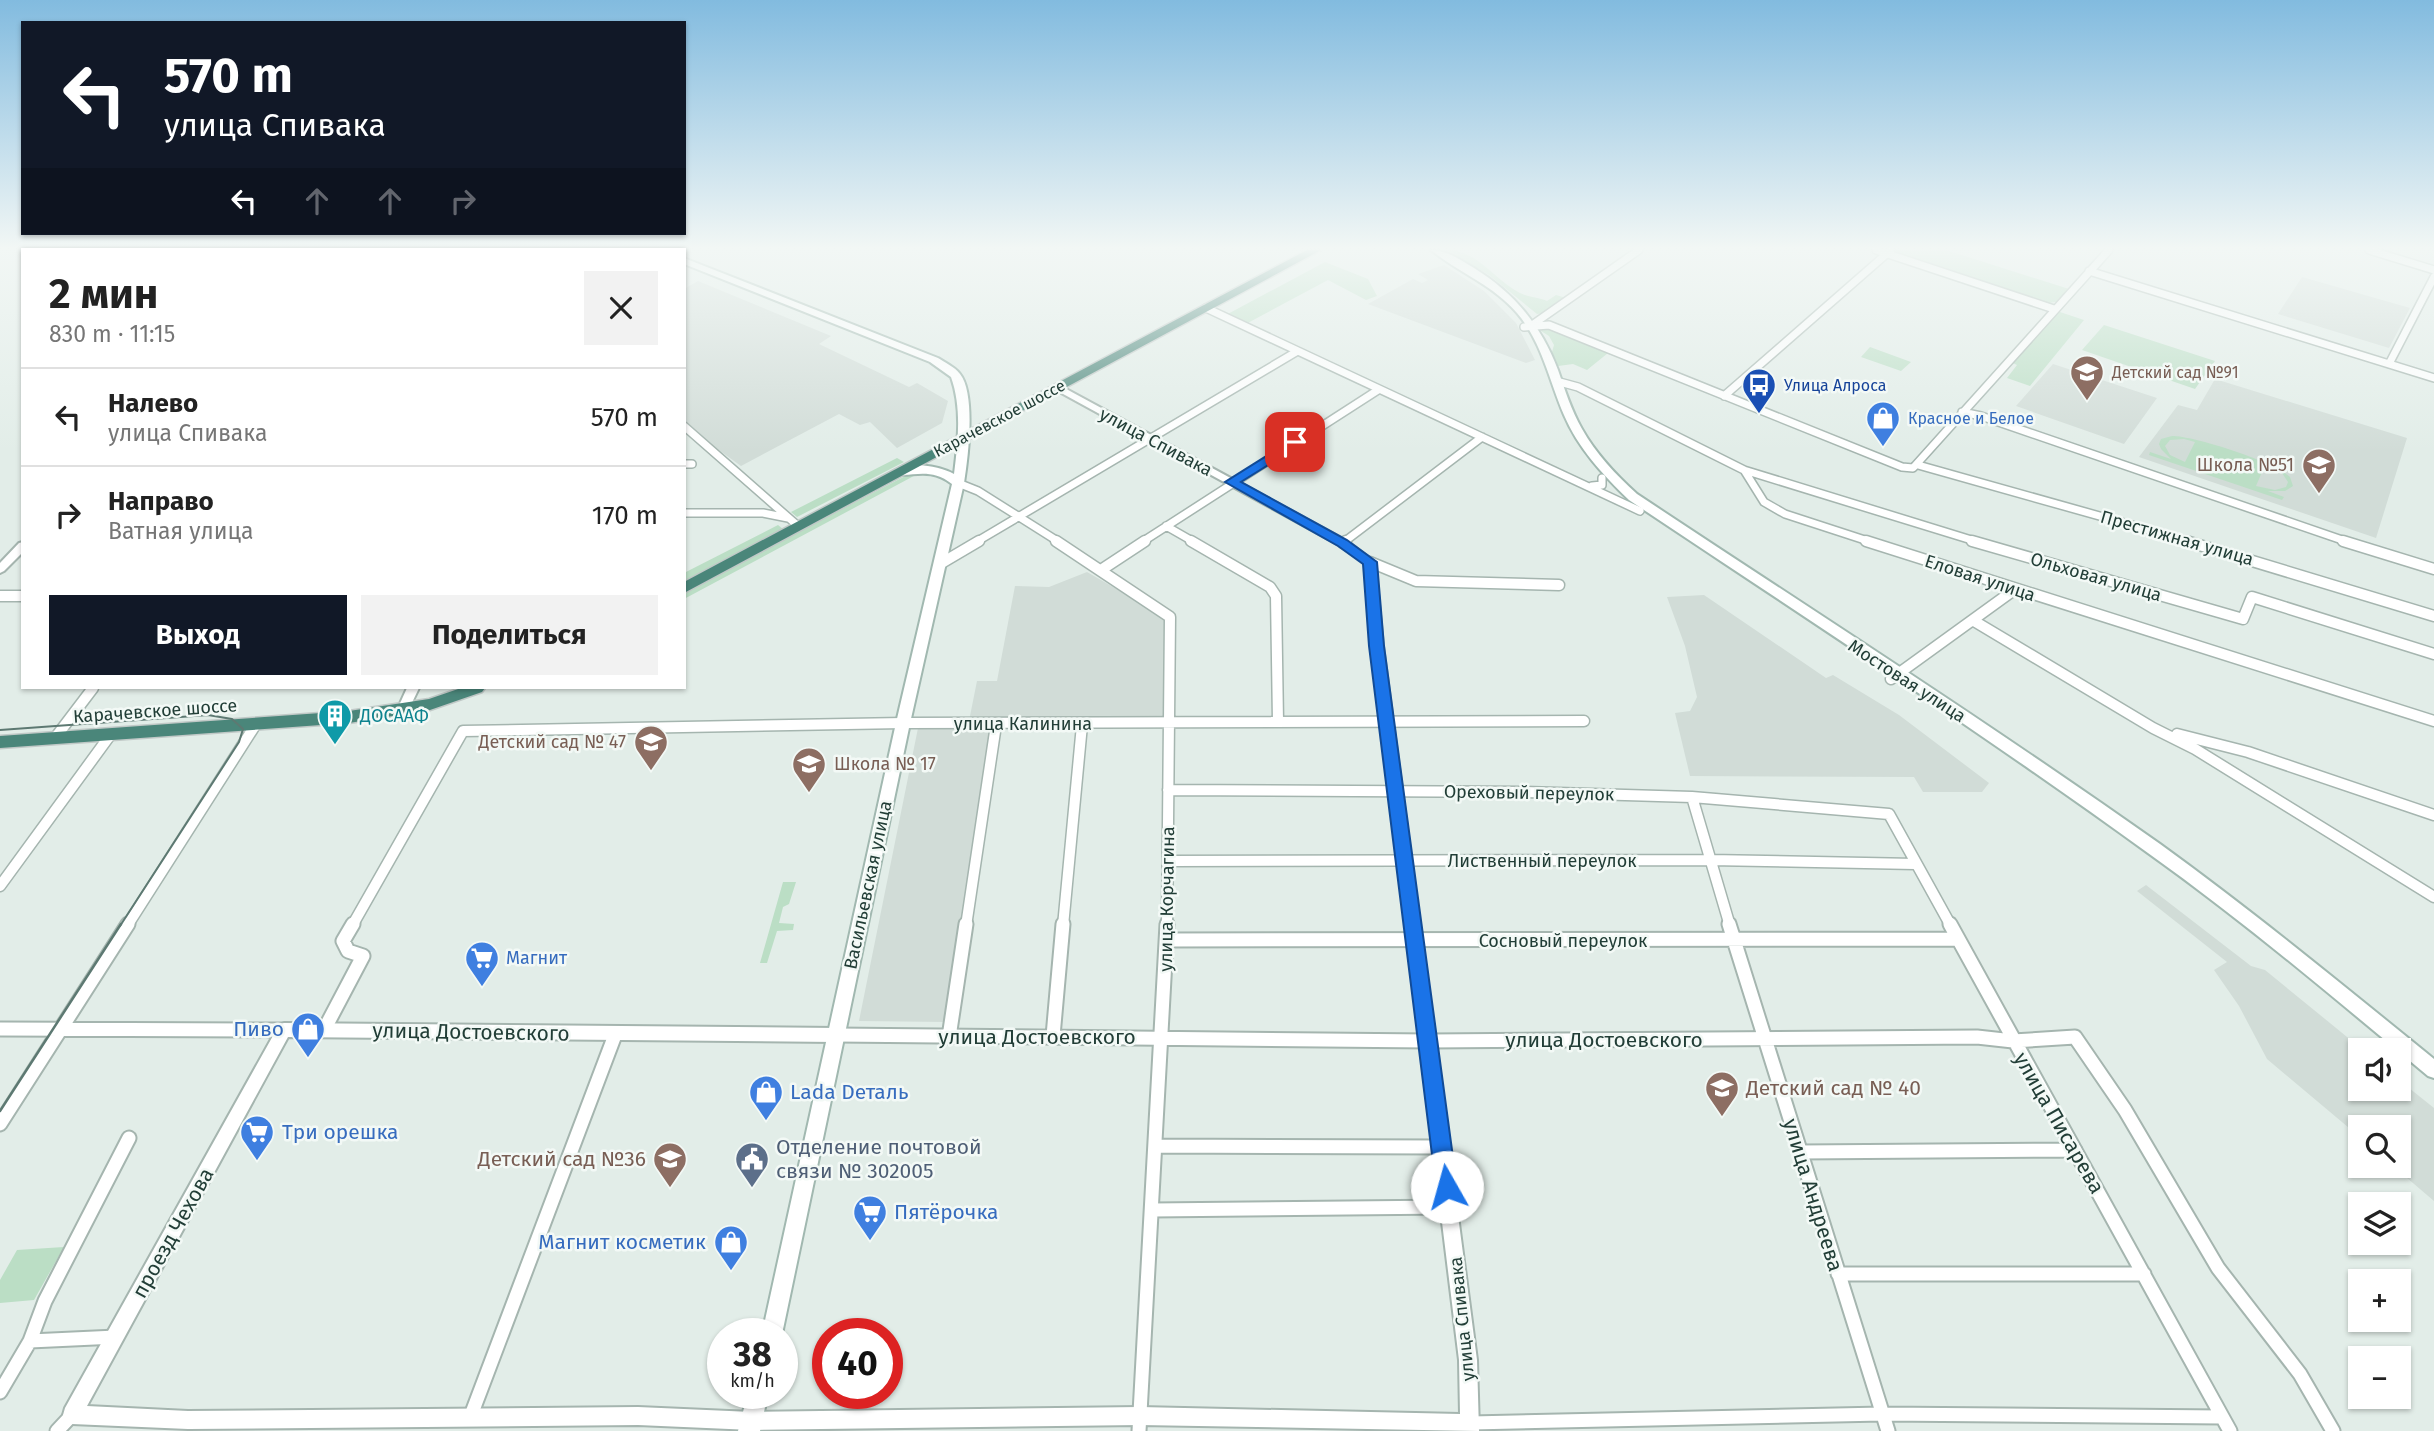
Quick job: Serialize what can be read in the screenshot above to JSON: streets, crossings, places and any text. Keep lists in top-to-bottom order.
{
  "streets": {
    "highway": ["Карачевское шоссе"],
    "main road": ["Мостовая улица", "Васильевская улица"],
    "street": [
      "улица Спивака",
      "Престижная улица",
      "Ольховая улица",
      "Еловая улица",
      "улица Калинина",
      "Ореховый переулок",
      "Лиственный переулок",
      "улица Корчагина",
      "Сосновый переулок",
      "улица Достоевского",
      "улица Писарева",
      "улица Андреева",
      "проезд Чехова"
    ]
  },
  "crossings": [
    ["Карачевское шоссе", "улица Спивака"],
    ["Карачевское шоссе", "Васильевская улица"],
    ["улица Спивака", "улица Калинина"],
    ["улица Спивака", "Ореховый переулок"],
    ["улица Спивака", "Лиственный переулок"],
    ["улица Спивака", "Сосновый переулок"],
    ["улица Спивака", "улица Достоевского"],
    ["Ольховая улица", "Еловая улица"],
    ["улица Калинина", "Васильевская улица"],
    ["улица Калинина", "улица Корчагина"],
    ["улица Калинина", "улица Достоевского"],
    ["Ореховый переулок", "улица Корчагина"],
    ["Ореховый переулок", "улица Писарева"],
    ["Ореховый переулок", "улица Андреева"],
    ["Лиственный переулок", "улица Корчагина"],
    ["Лиственный переулок", "улица Писарева"],
    ["Лиственный переулок", "улица Андреева"],
    ["Васильевская улица", "улица Корчагина"],
    ["Васильевская улица", "улица Достоевского"],
    ["улица Корчагина", "Сосновый переулок"],
    ["улица Корчагина", "улица Достоевского"],
    ["Сосновый переулок", "улица Писарева"],
    ["Сосновый переулок", "улица Андреева"],
    ["улица Достоевского", "улица Писарева"],
    ["улица Достоевского", "улица Андреева"],
    ["улица Достоевского", "проезд Чехова"]
  ],
  "places": {
    "school or university": [
      "Детский сад №91",
      "Школа №51",
      "Детский сад № 47",
      "Школа № 17",
      "Детский сад № 40",
      "Детский сад №36"
    ],
    "bus stop": ["Улица Алроса"],
    "shop": [
      "Красное и Белое",
      "Пиво",
      "Lada Dеталь",
      "Магнит косметик"
    ],
    "building": ["ДОСААФ"],
    "supermarket": ["Магнит", "Три орешка", "Пятёрочка"],
    "public building": ["Отделение почтовой связи № 302005"]
  },
  "page": {
    "turn": ["570 m", "улица Спивака"],
    "heading": ["2 мин", "830 m · 11:15"],
    "list": [
      {
        "name": "Налево",
        "note": "улица Спивака",
        "value": "570 m"
      },
      {
        "name": "Направо",
        "note": "Ватная улица",
        "value": "170 m"
      }
    ],
    "buttons": ["Выход", "Поделиться"],
    "map_buttons": ["+", "−"],
    "speed": "38 km/h",
    "limit": "40"
  }
}
